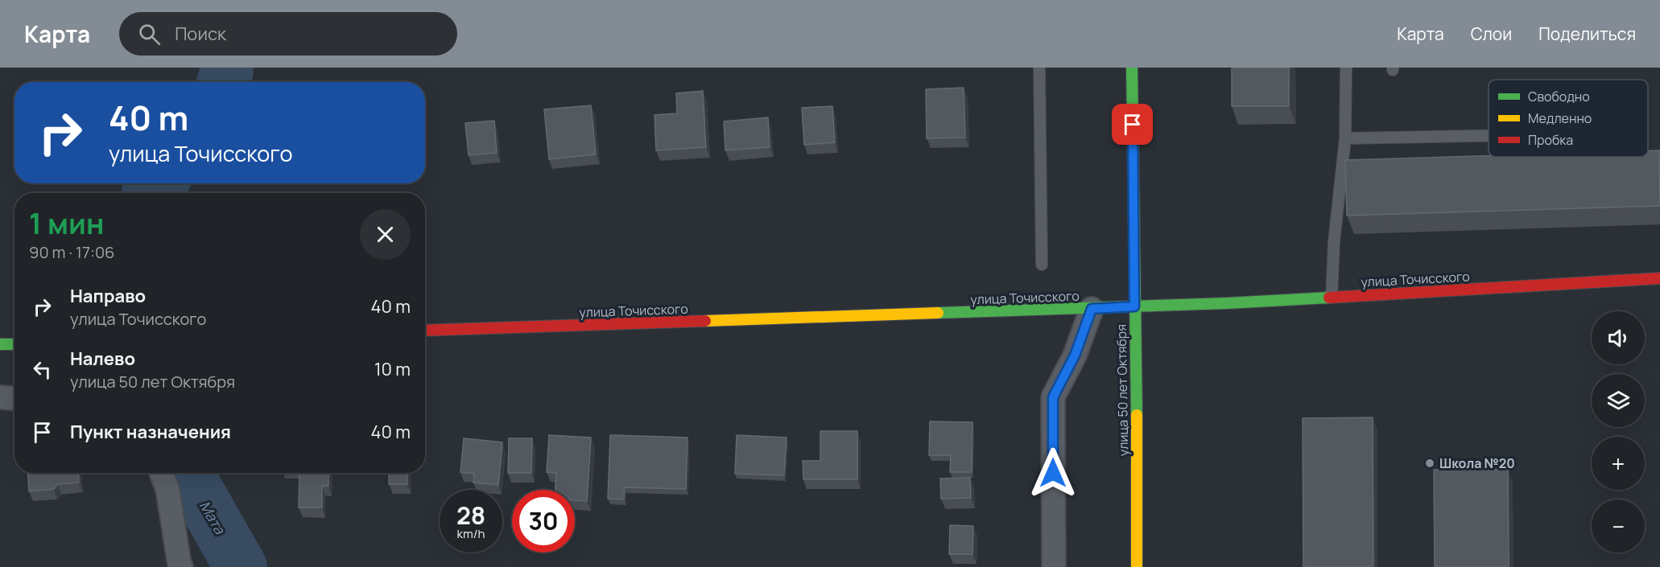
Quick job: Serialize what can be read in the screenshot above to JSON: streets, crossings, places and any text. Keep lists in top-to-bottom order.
{
  "streets": {
    "street": ["улица Точисского", "улица 50 лет Октября"]
  },
  "crossings": [
    ["улица Точисского", "улица 50 лет Октября"]
  ],
  "water": ["Мата"],
  "places": ["Школа №20"],
  "legend": ["Свободно", "Медленно", "Пробка"],
  "page": {
    "header": "Карта",
    "search": "Поиск",
    "nav": ["Карта", "Слои", "Поделиться"],
    "turn": ["40 m", "улица Точисского"],
    "heading": ["1 мин", "90 m · 17:06"],
    "list": [
      {
        "name": "Направо",
        "note": "улица Точисского",
        "value": "40 m"
      },
      {
        "name": "Налево",
        "note": "улица 50 лет Октября",
        "value": "10 m"
      },
      {
        "name": "Пункт назначения",
        "value": "40 m"
      }
    ],
    "map_buttons": ["+", "−"],
    "speed": "28 km/h",
    "limit": "30"
  }
}
